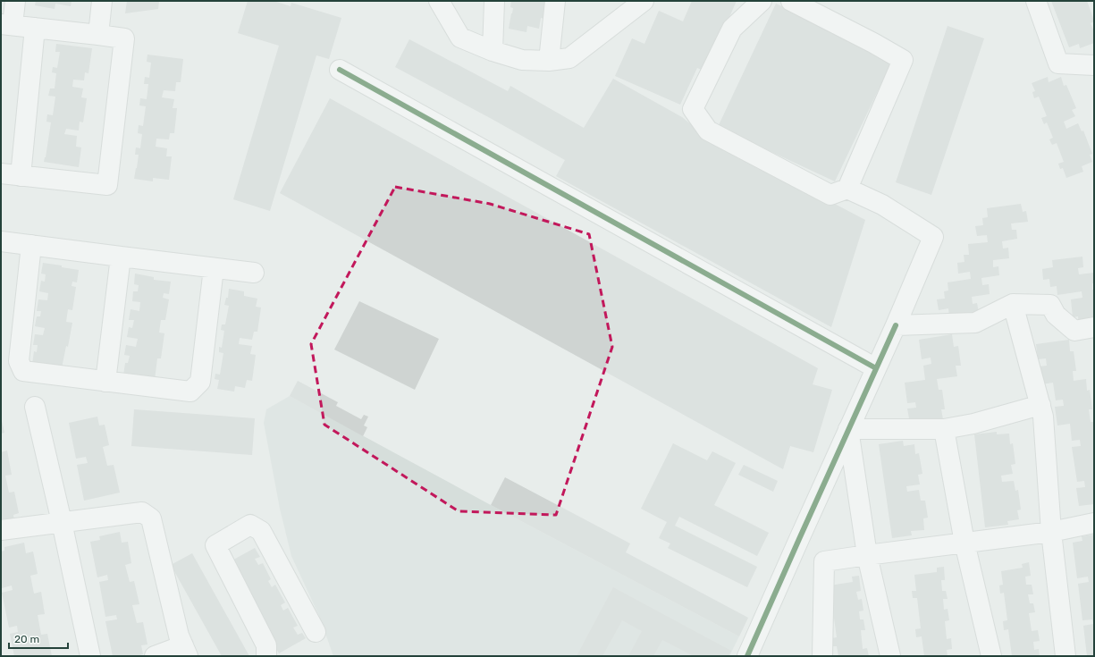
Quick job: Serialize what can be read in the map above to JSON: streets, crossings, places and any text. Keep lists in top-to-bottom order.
{
  "scale_bar": "20 m"
}
